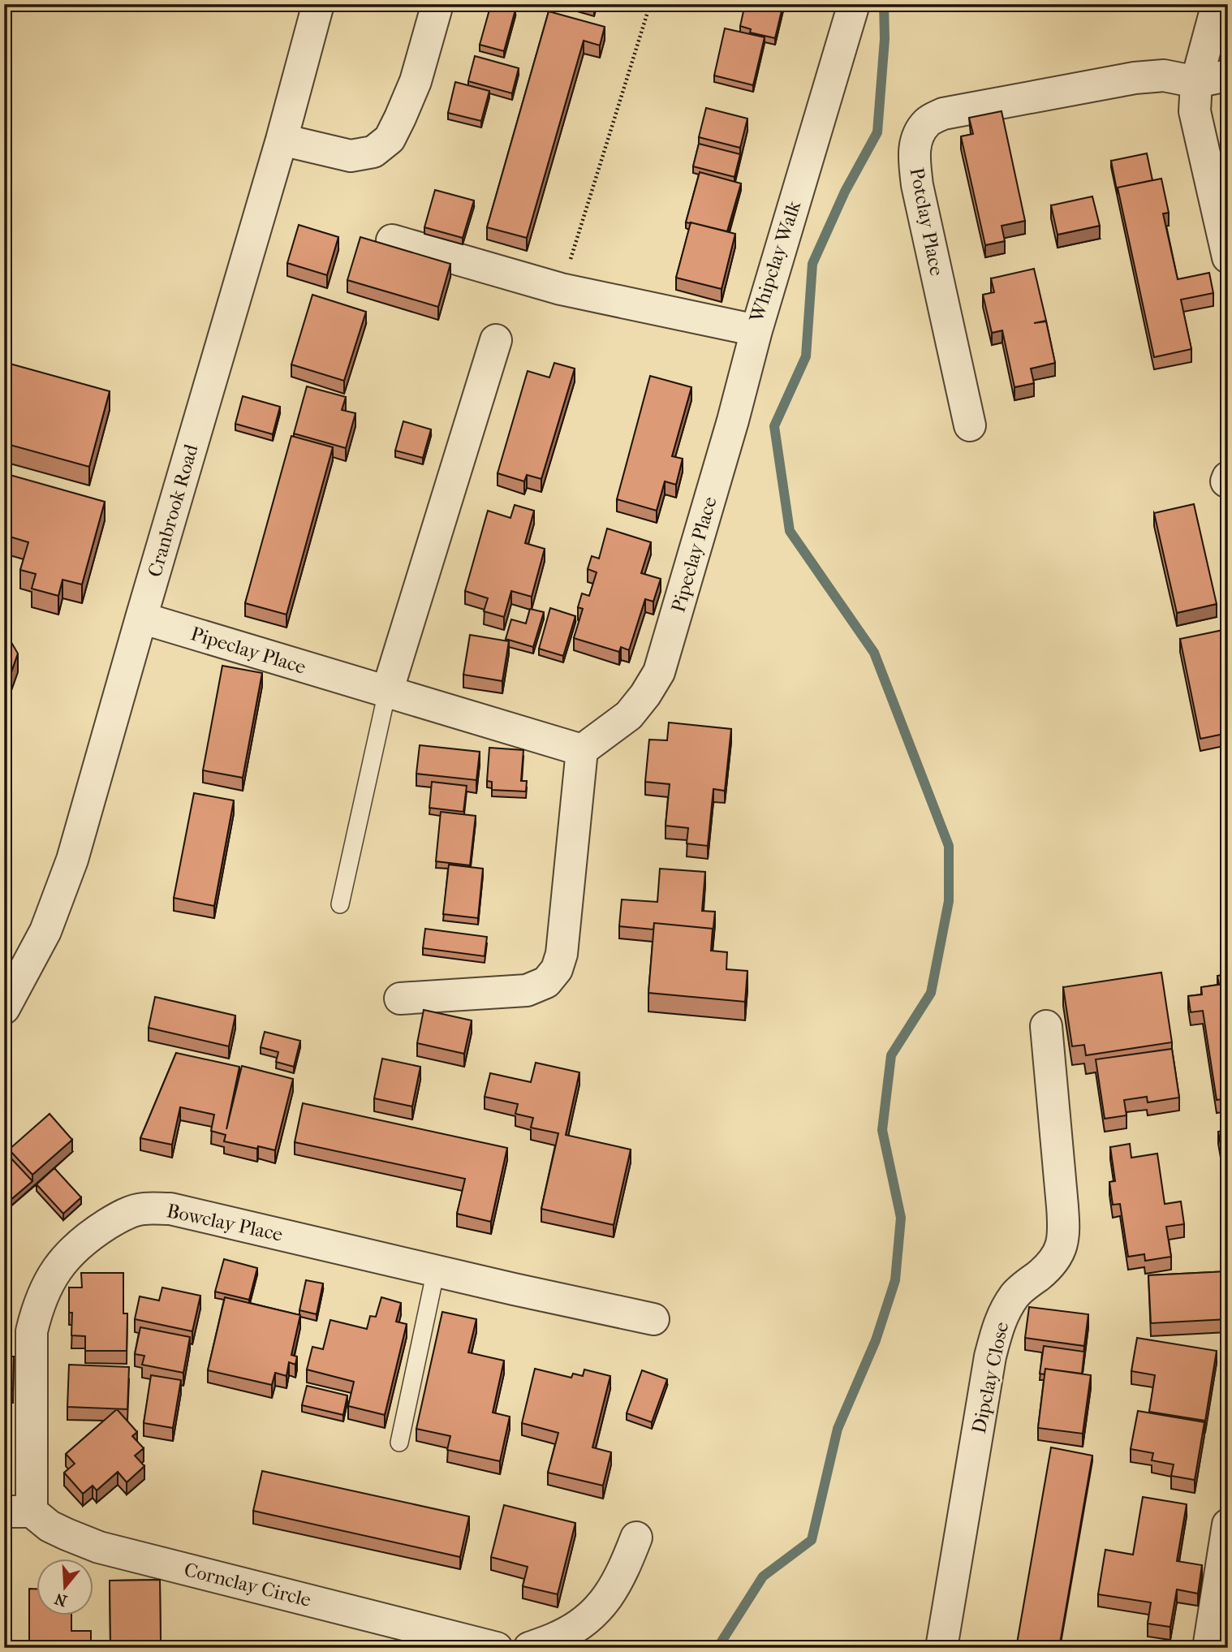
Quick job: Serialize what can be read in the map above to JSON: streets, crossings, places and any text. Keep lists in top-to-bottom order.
{
  "streets": {
    "street": [
      "Potclay Place",
      "Whipclay Walk",
      "Cranbrook Road",
      "Pipeclay Place",
      "Bowclay Place",
      "Dipclay Close",
      "Cornclay Circle"
    ]
  },
  "crossings": [
    ["Whipclay Walk", "Pipeclay Place"],
    ["Cranbrook Road", "Pipeclay Place"],
    ["Bowclay Place", "Cornclay Circle"]
  ],
  "north": "bottom"
}
